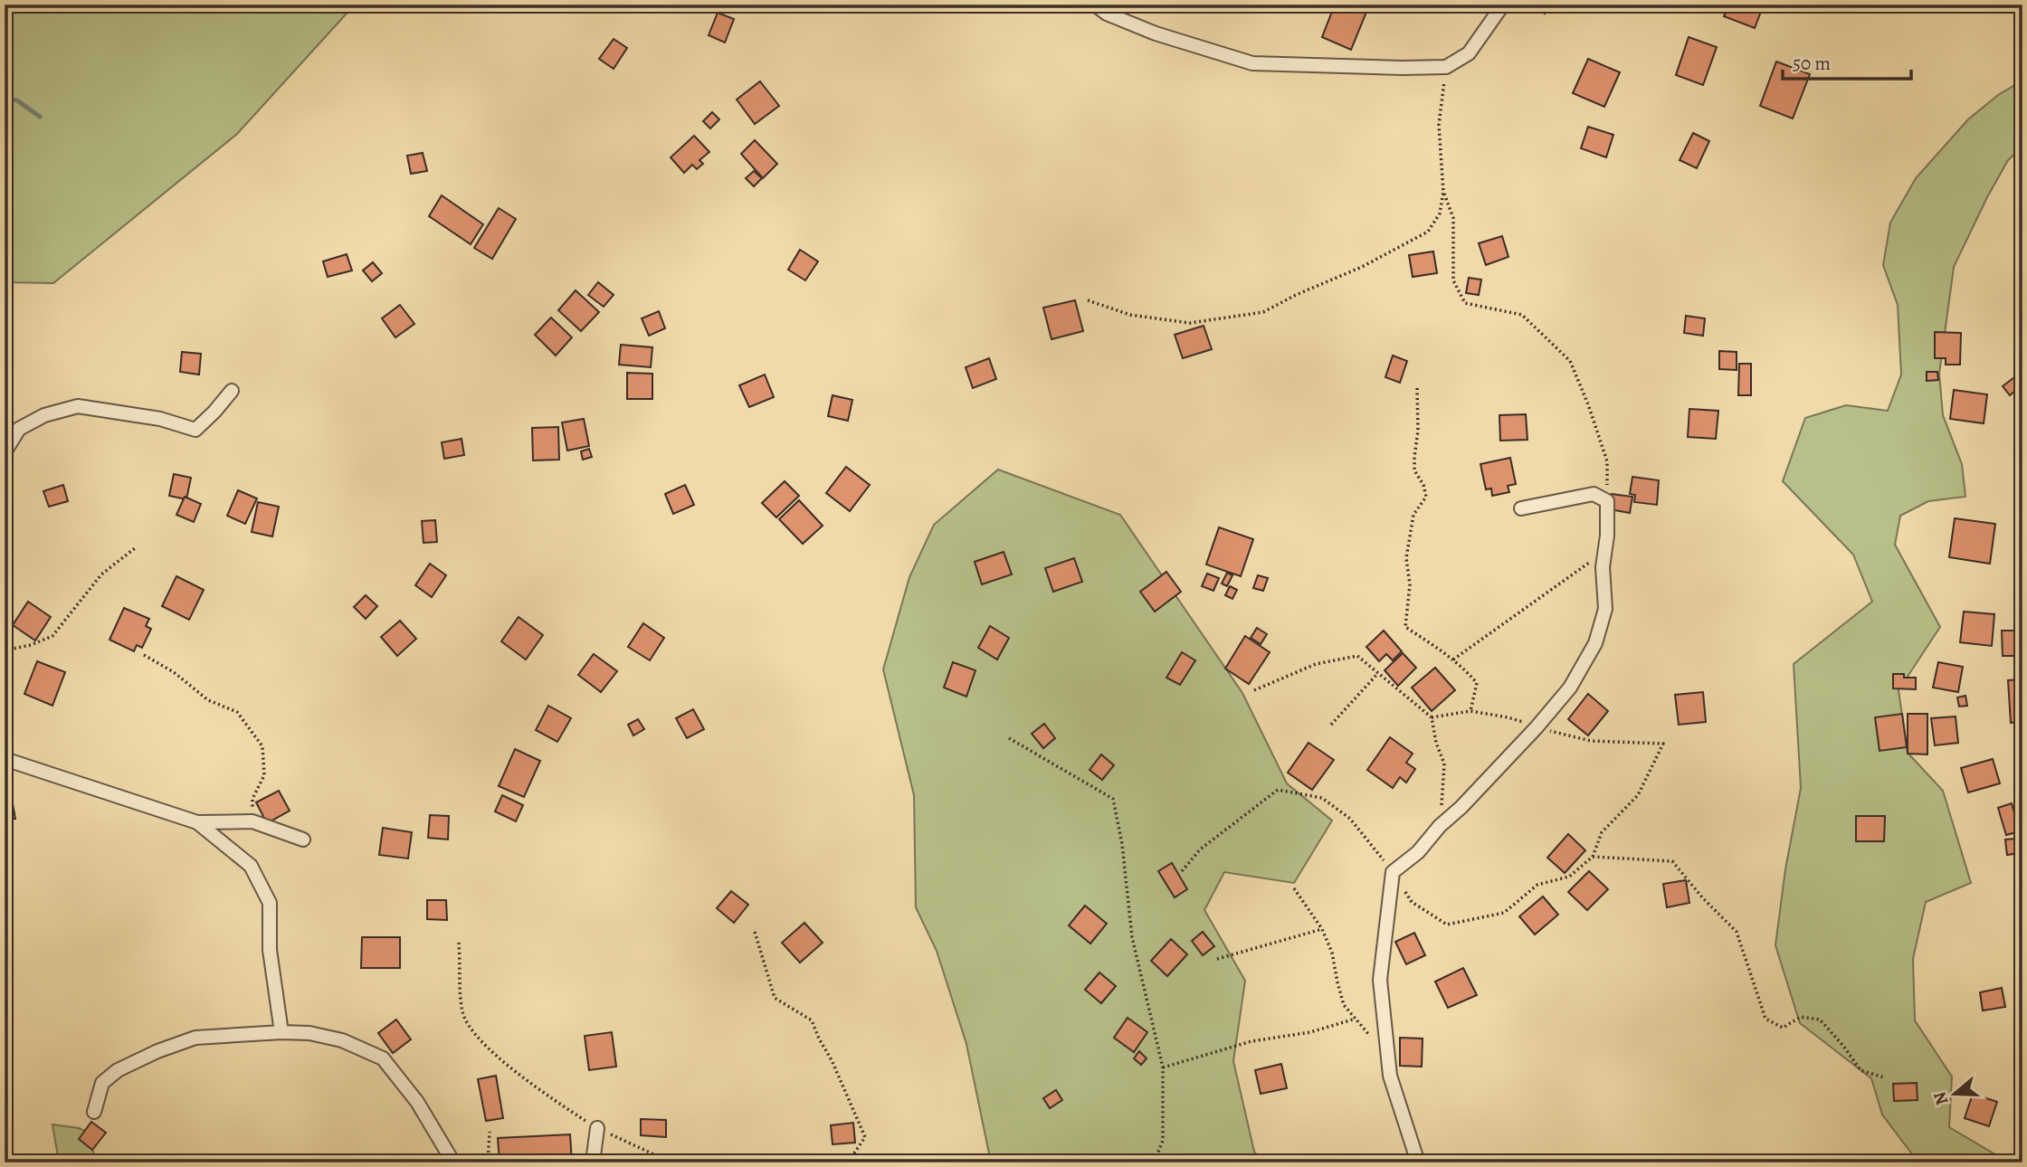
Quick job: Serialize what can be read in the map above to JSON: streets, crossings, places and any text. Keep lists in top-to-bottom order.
{
  "scale_bar": "50 m",
  "north": "left"
}
